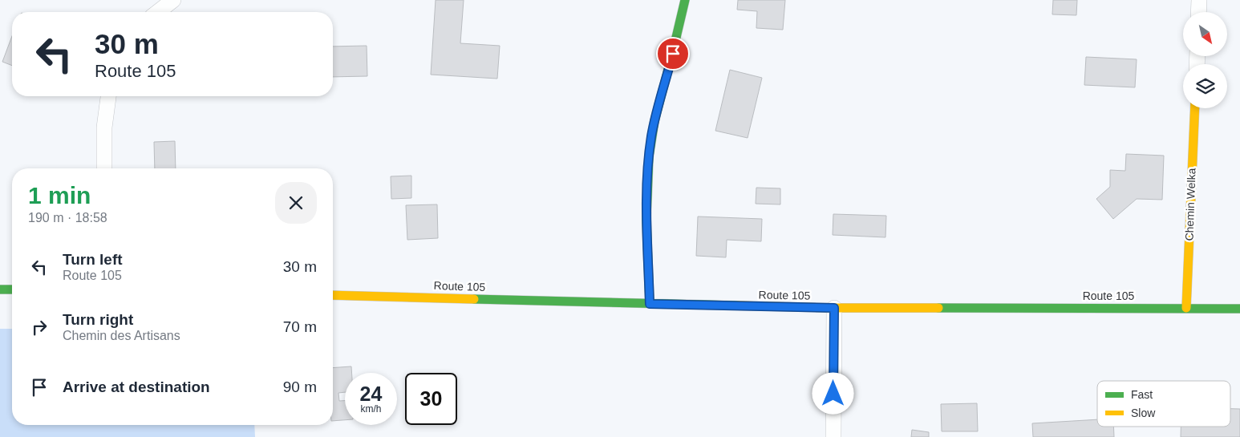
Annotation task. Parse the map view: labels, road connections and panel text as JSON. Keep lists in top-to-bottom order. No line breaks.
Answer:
{"streets":{"main road":["Chemin Welka","Route 105"]},"crossings":[["Chemin Welka","Route 105"]],"legend":["Fast","Slow"],"north":"bottom right","page":{"turn":["30 m","Route 105"],"heading":["1 min","190 m · 18:58"],"list":[{"name":"Turn left","note":"Route 105","value":"30 m"},{"name":"Turn right","note":"Chemin des Artisans","value":"70 m"},{"name":"Arrive at destination","value":"90 m"}],"speed":"24 km/h","limit":"30"}}
